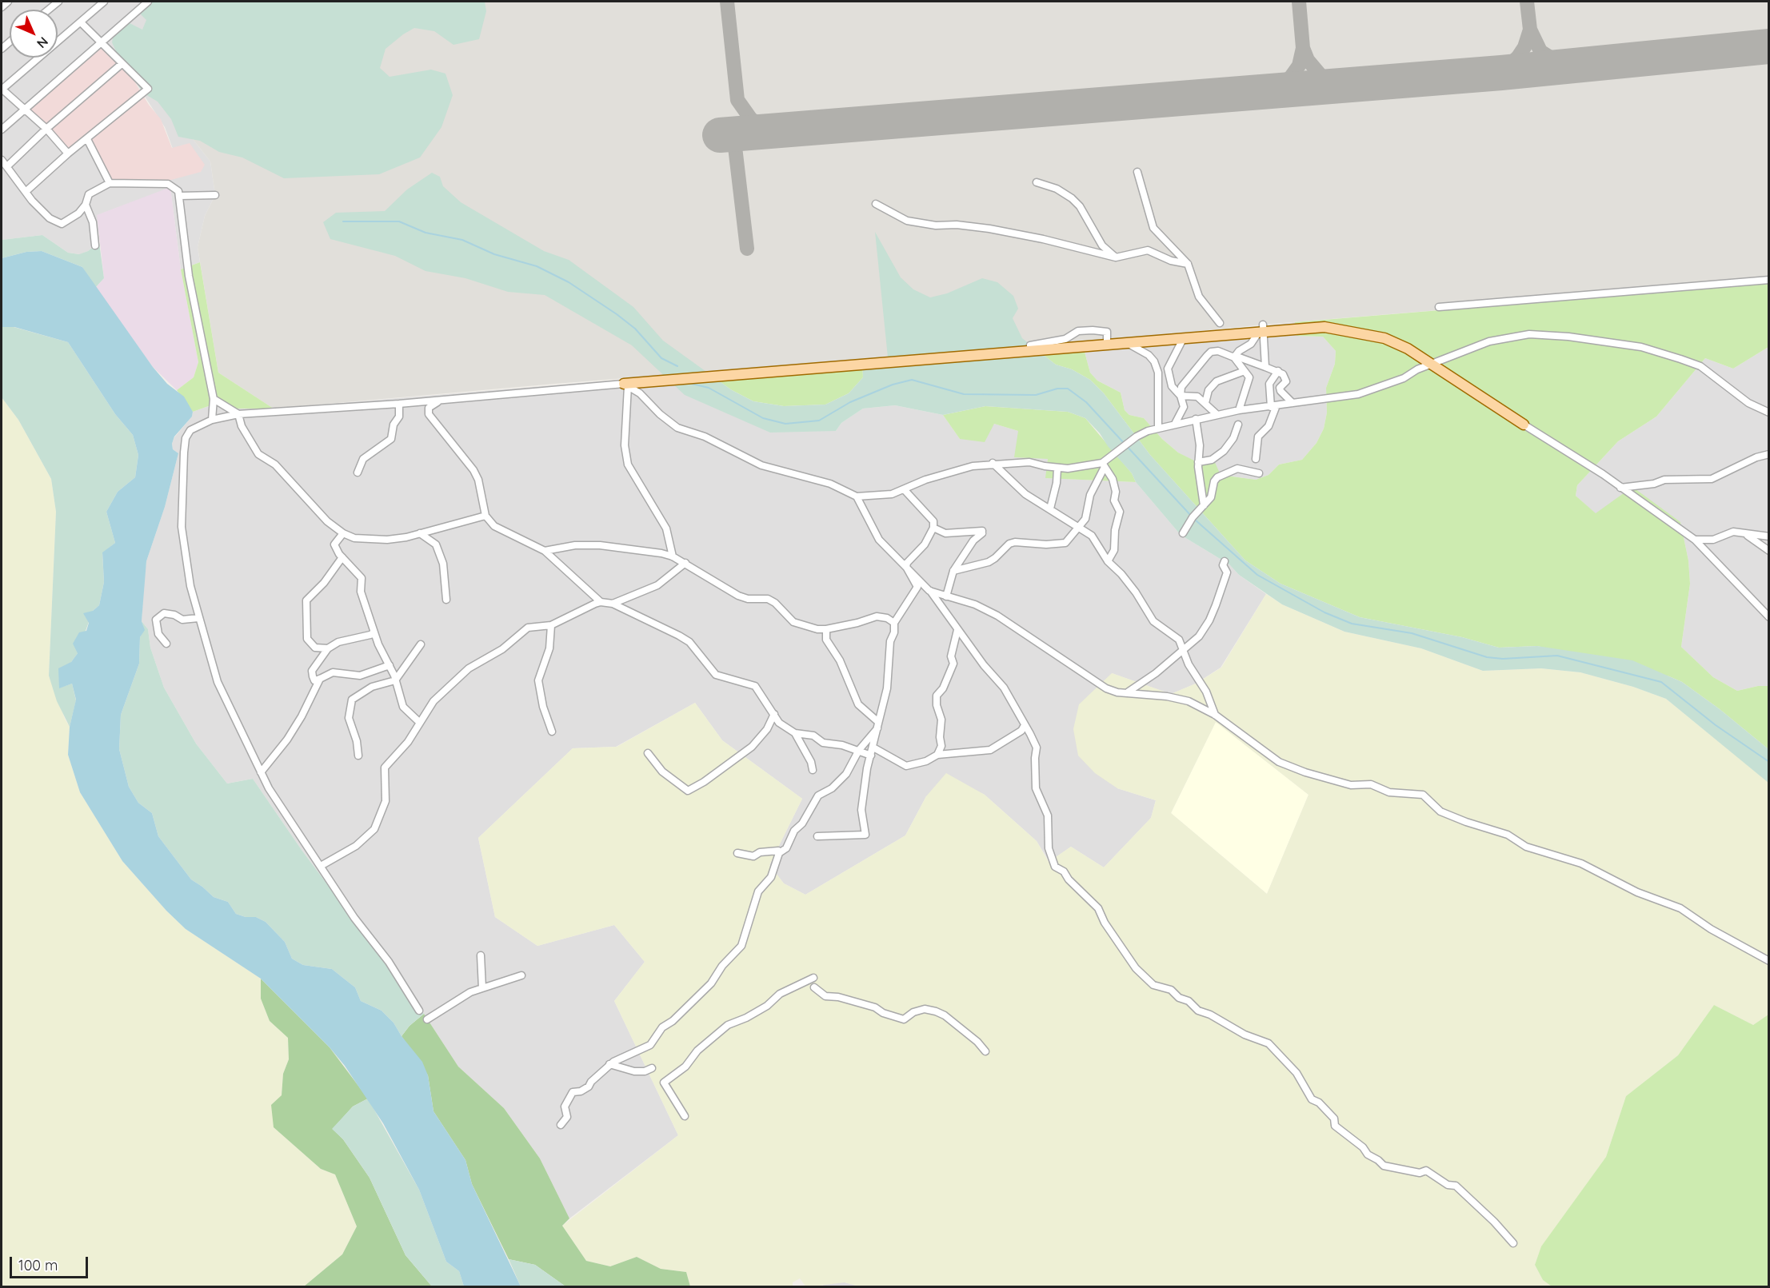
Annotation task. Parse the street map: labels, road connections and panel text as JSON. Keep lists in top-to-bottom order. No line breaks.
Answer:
{"scale_bar":"100 m","north":"bottom right"}
